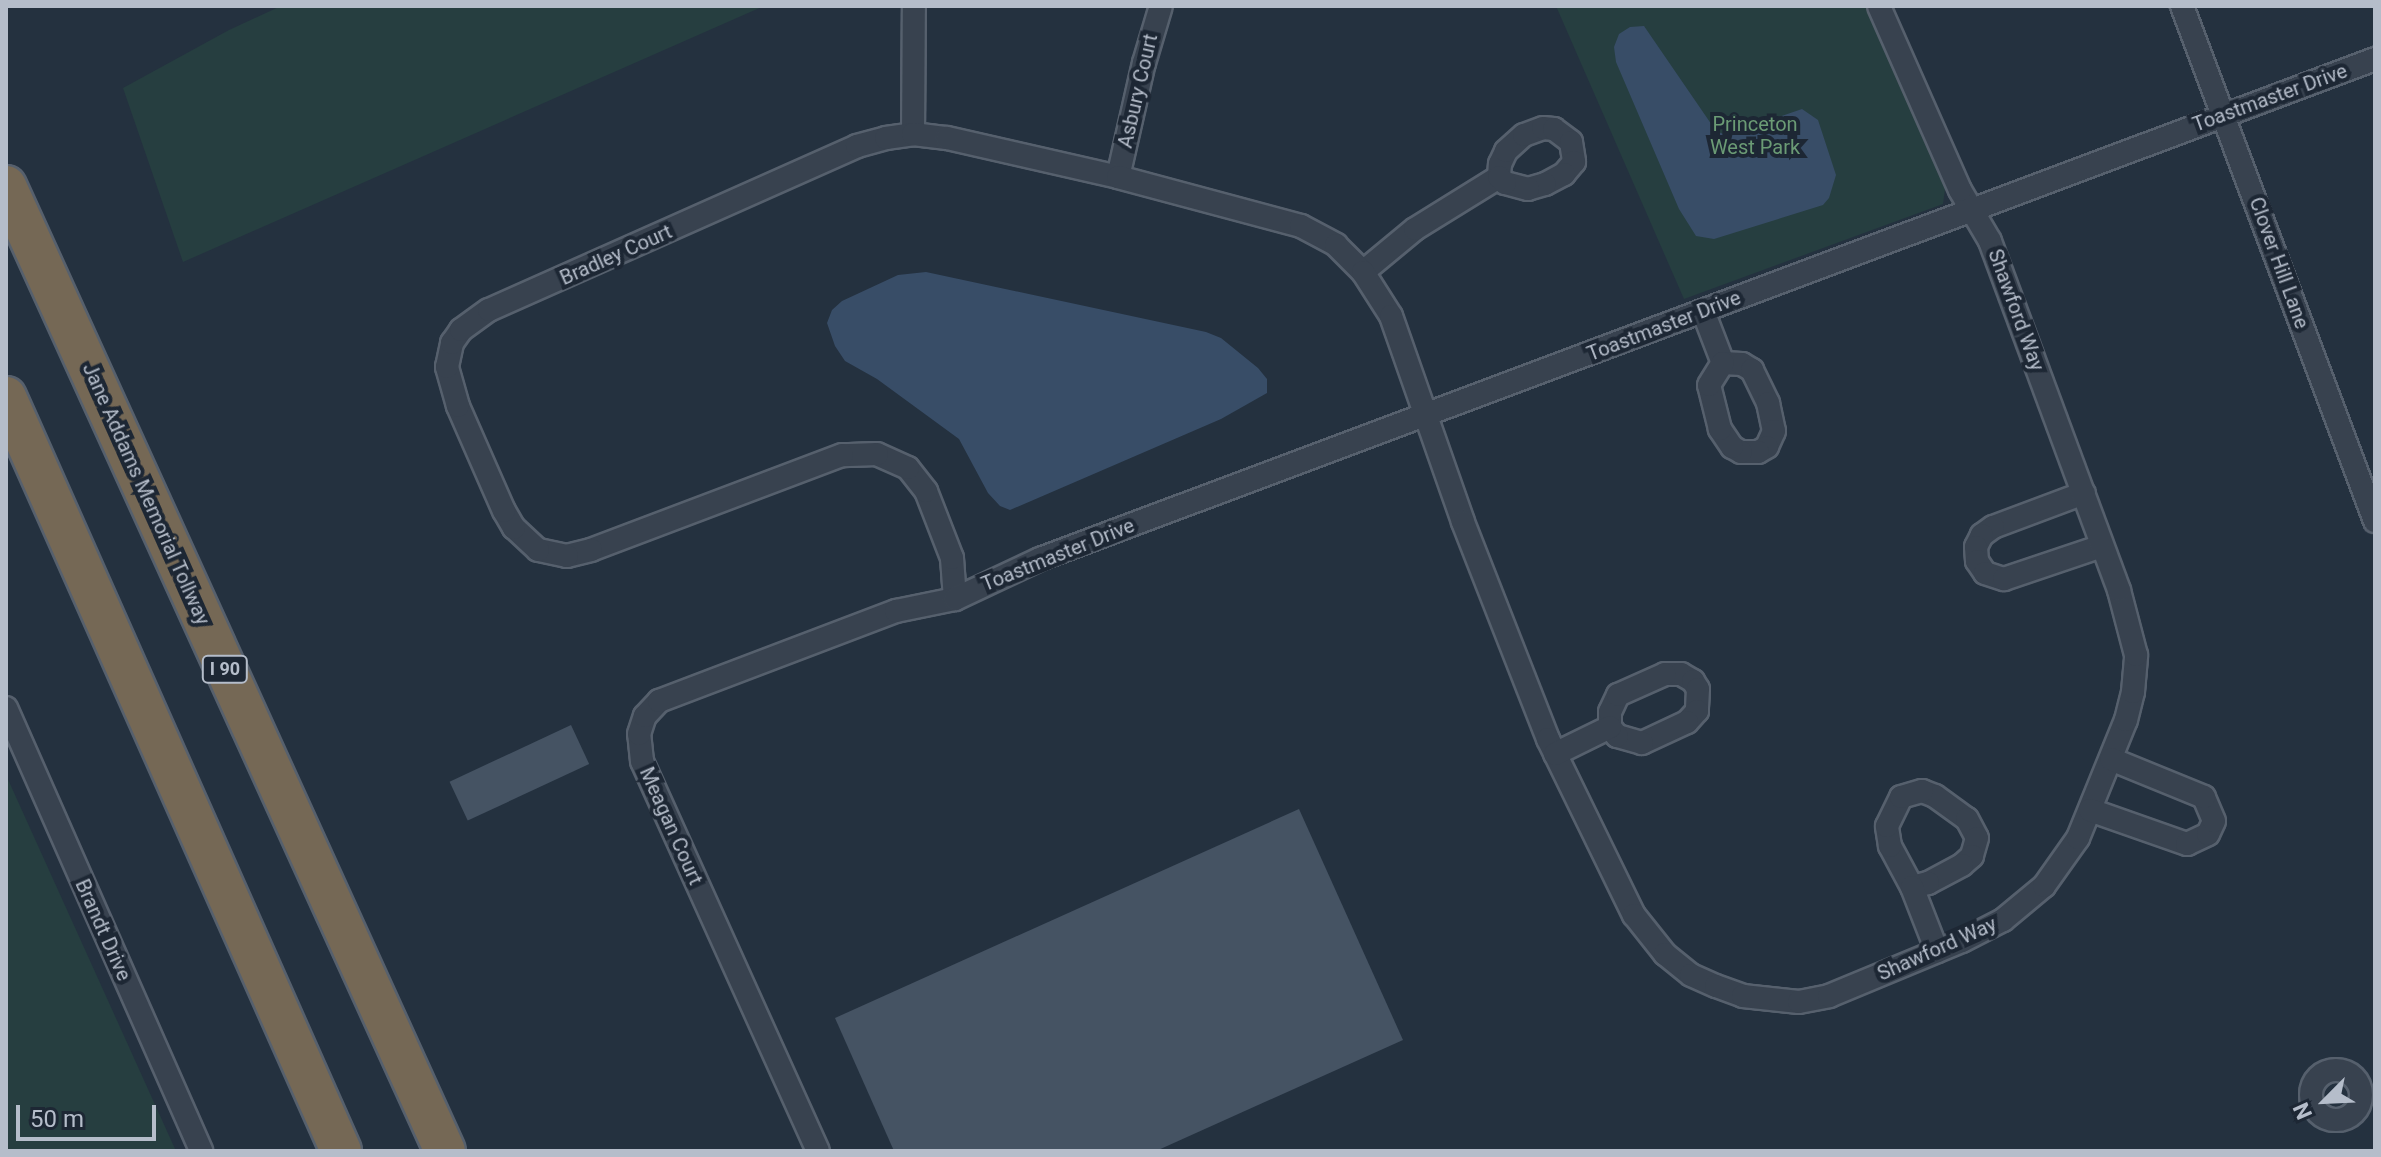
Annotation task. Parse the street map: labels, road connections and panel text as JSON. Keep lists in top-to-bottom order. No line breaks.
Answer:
{"streets":{"highway":["Jane Addams Memorial Tollway","I 90"],"street":["Asbury Court","Toastmaster Drive","Bradley Court","Clover Hill Lane","Shawford Way","Meagan Court","Brandt Drive"]},"crossings":[["Asbury Court","Bradley Court"],["Toastmaster Drive","Bradley Court"],["Toastmaster Drive","Clover Hill Lane"],["Toastmaster Drive","Shawford Way"],["Toastmaster Drive","Meagan Court"],["Bradley Court","Shawford Way"],["Bradley Court","Meagan Court"]],"parks":["Princeton West Park"],"scale_bar":"50 m","north":"bottom left"}
